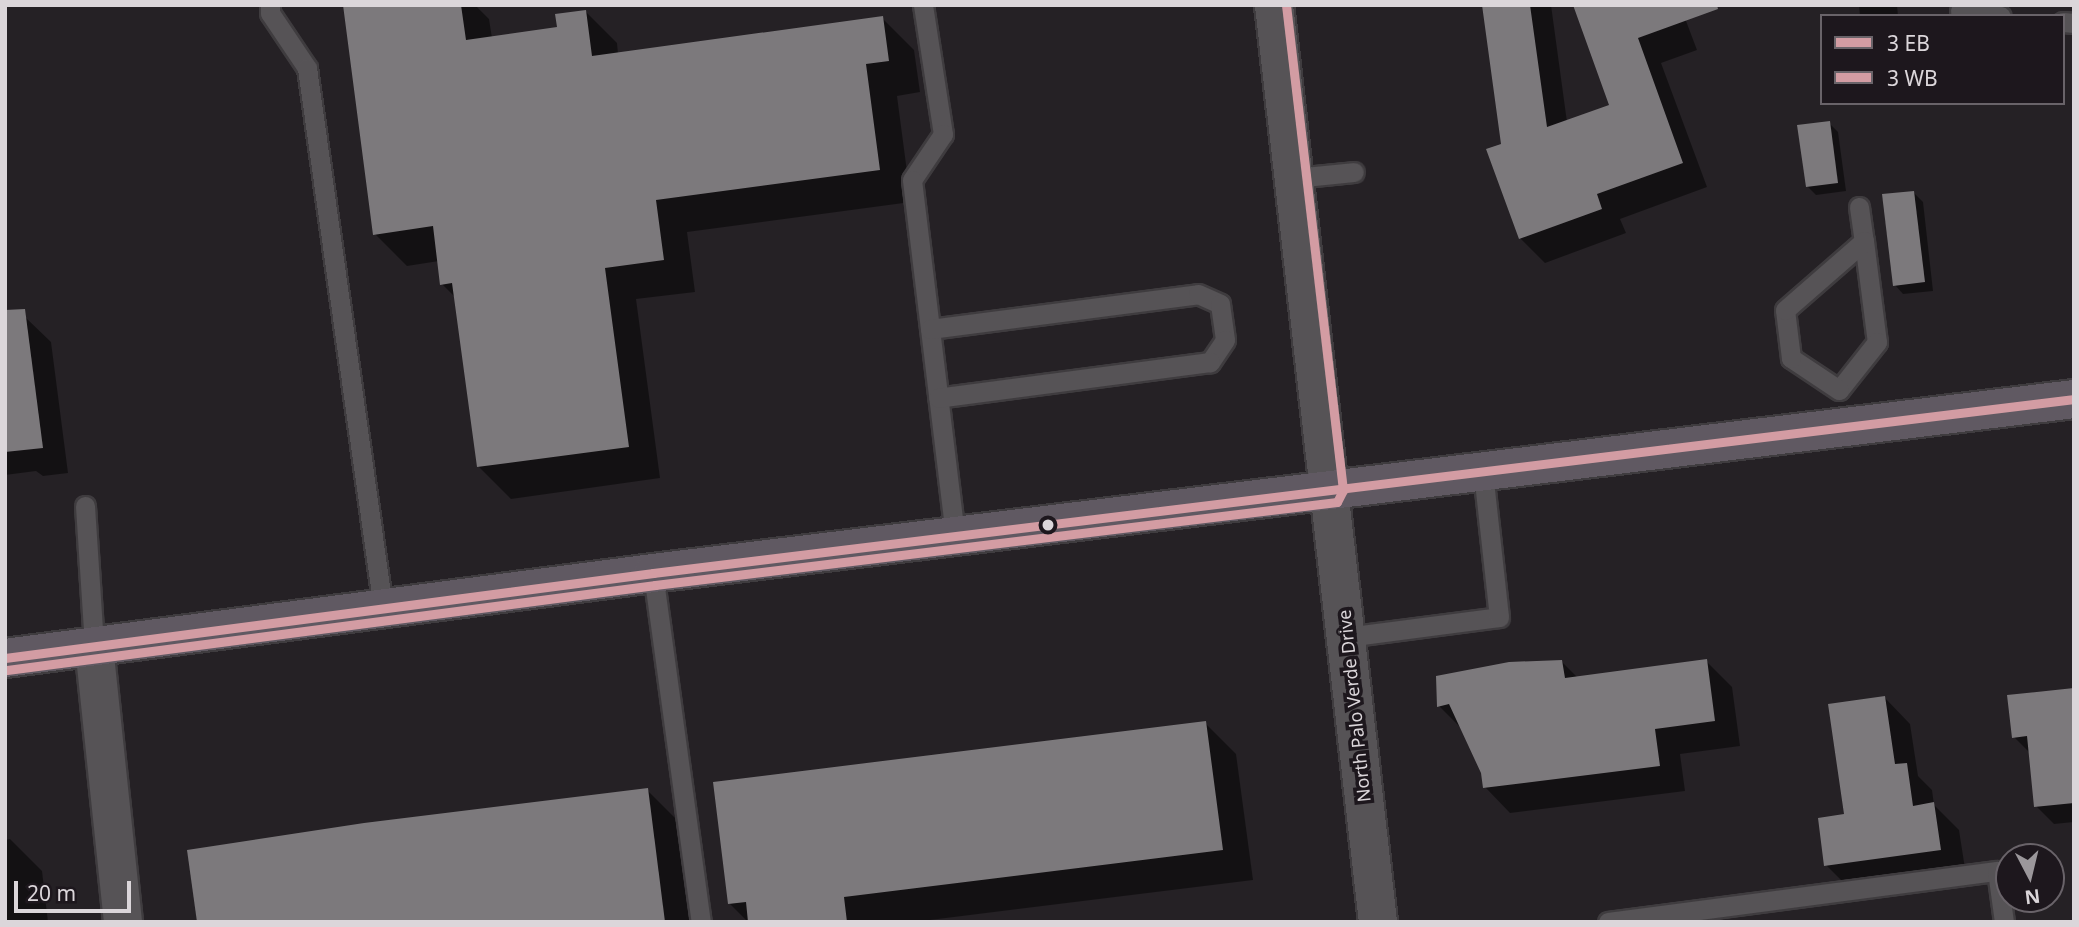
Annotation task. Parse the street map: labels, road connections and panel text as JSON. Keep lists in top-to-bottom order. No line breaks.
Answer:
{"streets":{"street":["North Palo Verde Drive"]},"legend":["3 EB","3 WB"],"scale_bar":"20 m","north":"bottom"}
